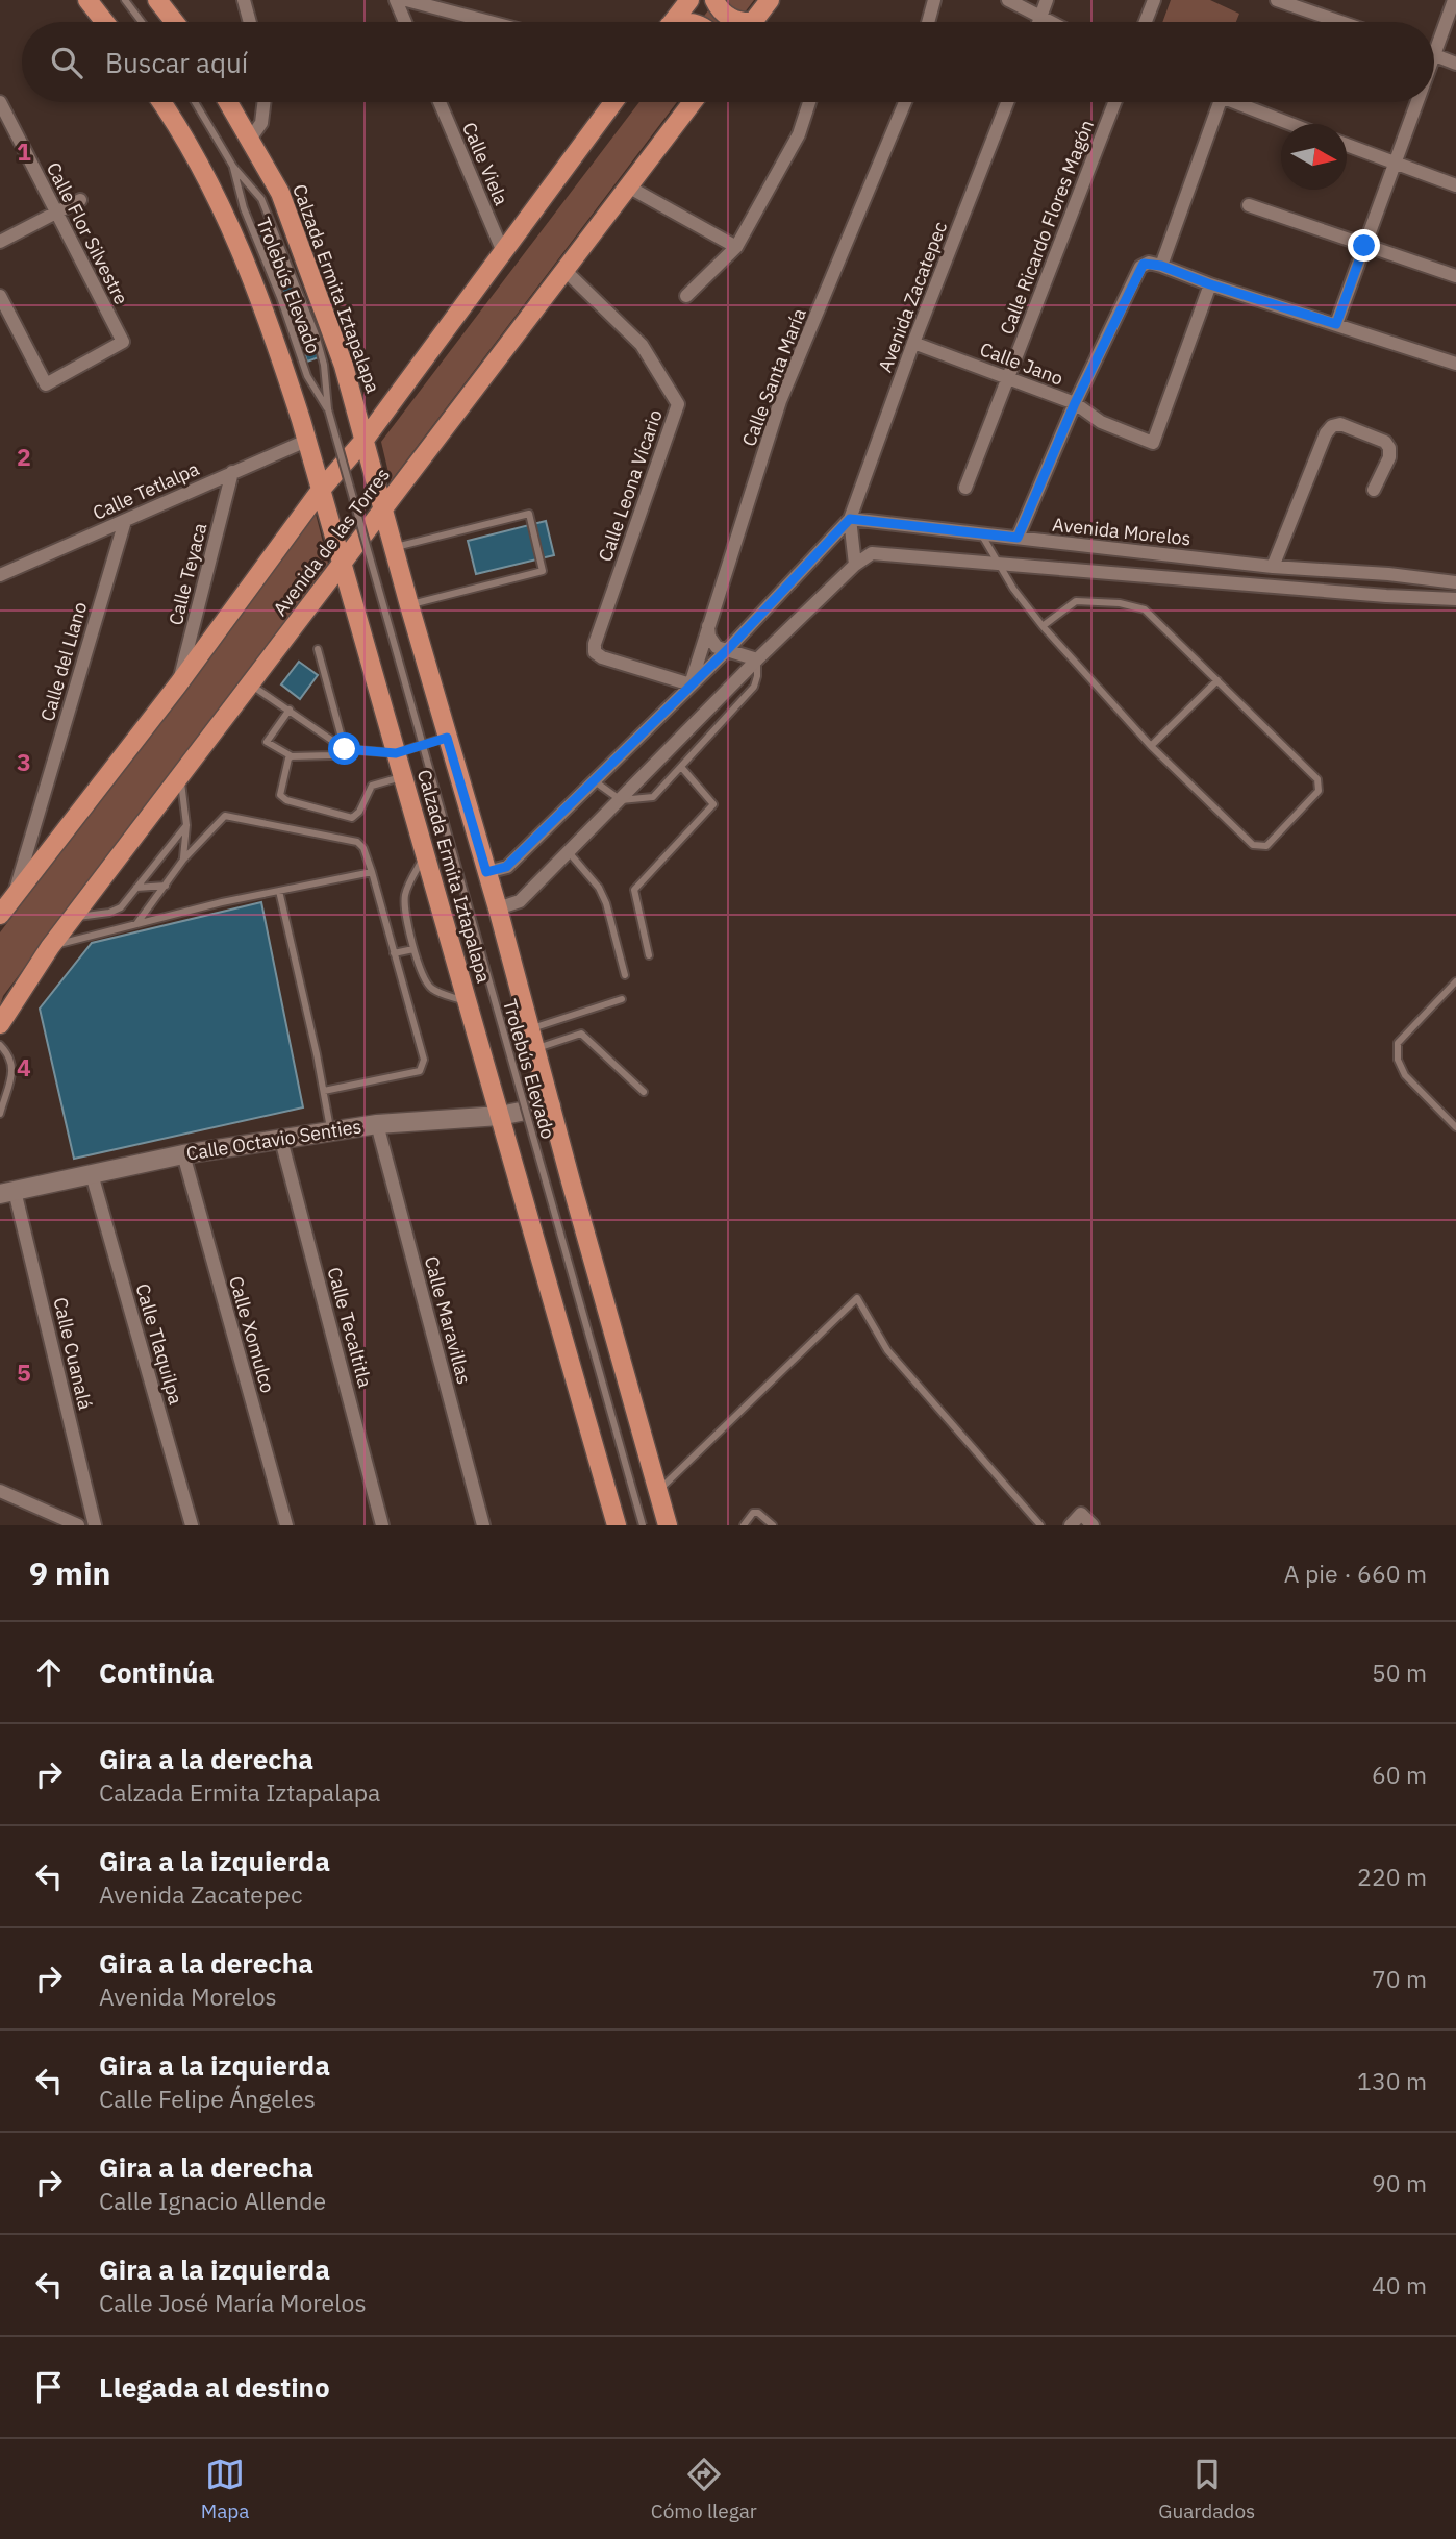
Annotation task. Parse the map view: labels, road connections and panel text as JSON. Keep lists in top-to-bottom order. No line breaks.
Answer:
{"streets":{"main road":["Calzada Ermita Iztapalapa","Avenida de las Torres"],"street":["Calle Viela","Calle Ricardo Flores Magón","Calle Flor Silvestre","Avenida Zacatepec","Calle Jano","Calle Santa María","Calle Leona Vicario","Calle Tetlalpa","Avenida Morelos","Calle Teyaca","Calle del Llano","Calle Octavio Senties","Calle Maravillas","Calle Tecaltitla","Calle Xomulco","Calle Tlaquilpa","Calle Cuanalá"],"lane":["Trolebús Elevado"]},"crossings":[["Calle Viela","Avenida de las Torres"],["Calle Ricardo Flores Magón","Calle Jano"],["Calzada Ermita Iztapalapa","Avenida Zacatepec"],["Calzada Ermita Iztapalapa","Calle Tetlalpa"],["Calzada Ermita Iztapalapa","Avenida de las Torres"],["Calzada Ermita Iztapalapa","Calle Octavio Senties"],["Avenida Zacatepec","Calle Jano"],["Avenida Zacatepec","Calle Santa María"],["Avenida Zacatepec","Calle Leona Vicario"],["Avenida Zacatepec","Avenida Morelos"],["Calle Santa María","Calle Leona Vicario"],["Calle Leona Vicario","Avenida de las Torres"],["Calle Tetlalpa","Calle Teyaca"],["Calle Tetlalpa","Calle del Llano"],["Avenida de las Torres","Calle Teyaca"],["Avenida de las Torres","Calle del Llano"],["Calle Octavio Senties","Calle Maravillas"],["Calle Octavio Senties","Calle Tecaltitla"],["Calle Octavio Senties","Calle Xomulco"],["Calle Octavio Senties","Calle Tlaquilpa"],["Calle Octavio Senties","Calle Cuanalá"]],"north":"right","page":{"search":"Buscar aquí","heading":["9 min","A pie · 660 m"],"list":[["Continúa","50 m"],["Gira a la derecha","Calzada Ermita Iztapalapa","60 m"],["Gira a la izquierda","Avenida Zacatepec","220 m"],["Gira a la derecha","Avenida Morelos","70 m"],["Gira a la izquierda","Calle Felipe Ángeles","130 m"],["Gira a la derecha","Calle Ignacio Allende","90 m"],["Gira a la izquierda","Calle José María Morelos","40 m"],"Llegada al destino"],"nav":["Mapa","Cómo llegar","Guardados"]},"grid":{"rows":["1","2","3","4","5"]}}
